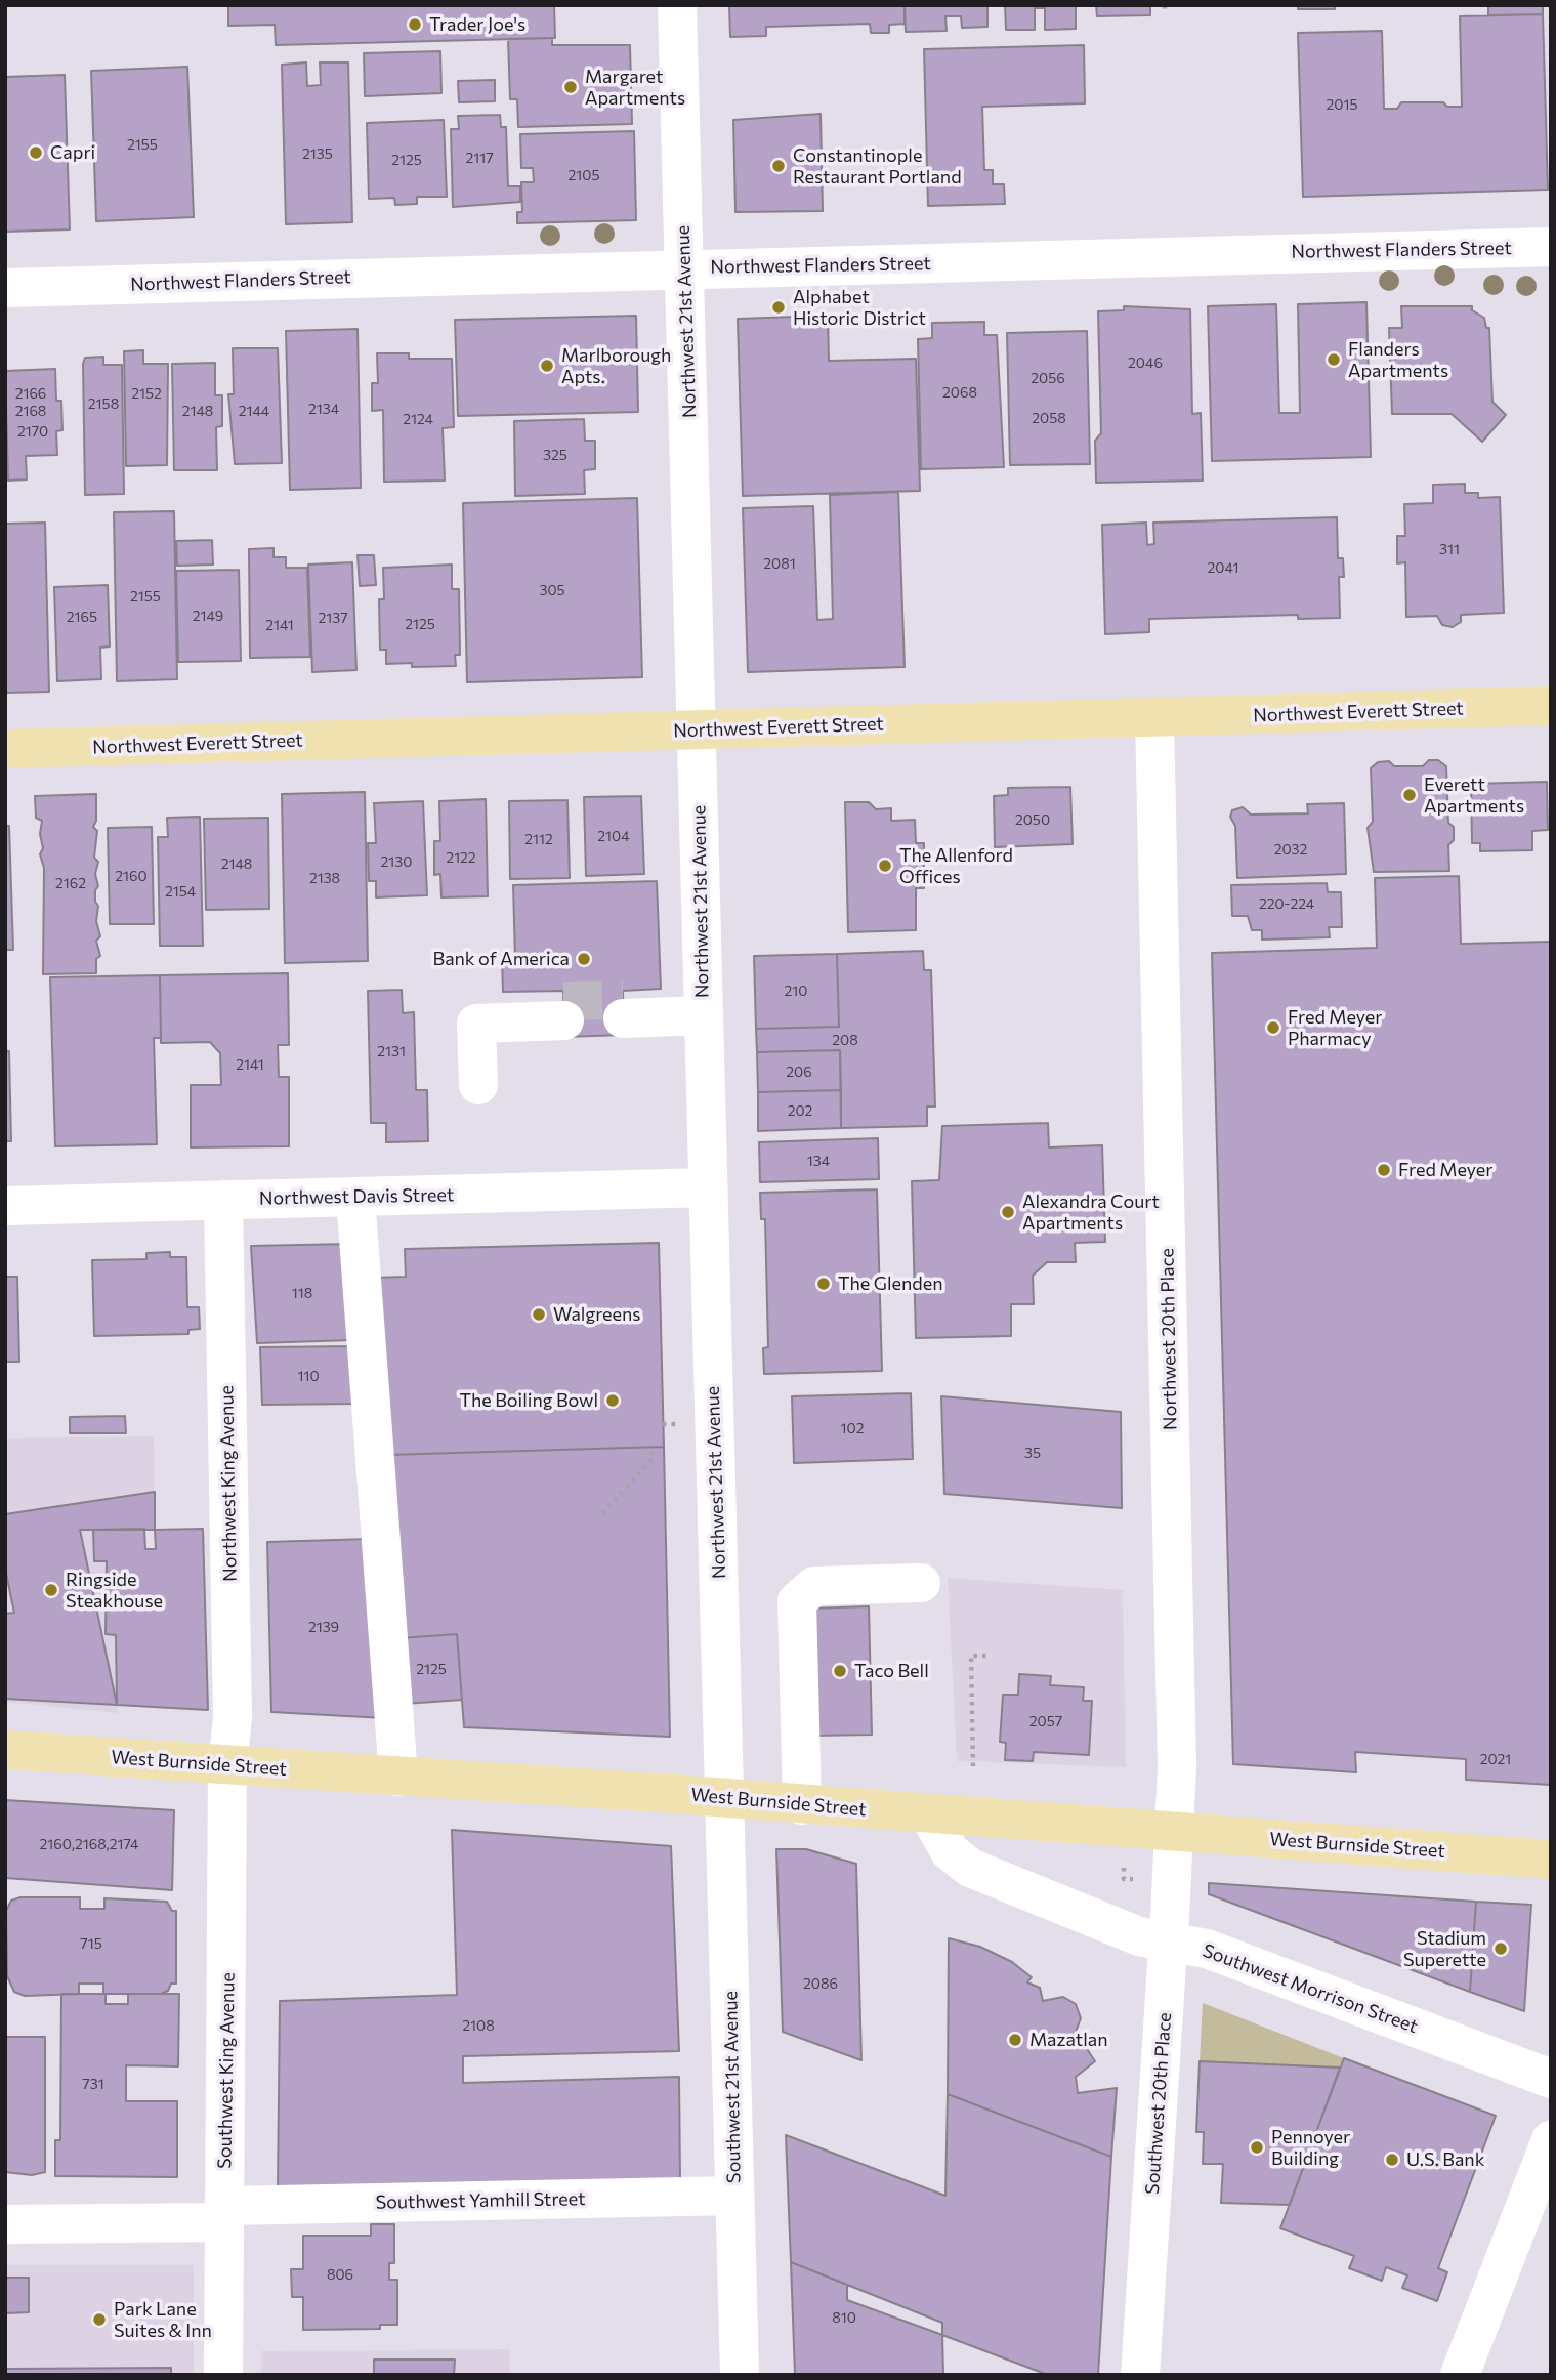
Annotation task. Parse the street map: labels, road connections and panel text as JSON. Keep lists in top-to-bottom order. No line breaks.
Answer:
{"streets":{"main road":["Northwest Everett Street","West Burnside Street"],"street":["Northwest Flanders Street","Northwest 21st Avenue","Northwest Davis Street","Northwest 20th Place","Northwest King Avenue","Southwest Morrison Street","Southwest King Avenue","Southwest 21st Avenue","Southwest 20th Place","Southwest Yamhill Street"]},"crossings":[["Northwest Flanders Street","Northwest 21st Avenue"],["Northwest 21st Avenue","Northwest Everett Street"],["Northwest 21st Avenue","Northwest Davis Street"],["Northwest 21st Avenue","West Burnside Street"],["Northwest 21st Avenue","Southwest 21st Avenue"],["Northwest Everett Street","Northwest 20th Place"],["Northwest Davis Street","Northwest King Avenue"],["Northwest 20th Place","West Burnside Street"],["Northwest 20th Place","Southwest 20th Place"],["Northwest King Avenue","West Burnside Street"],["Northwest King Avenue","Southwest King Avenue"],["West Burnside Street","Southwest Morrison Street"],["West Burnside Street","Southwest King Avenue"],["West Burnside Street","Southwest 21st Avenue"],["West Burnside Street","Southwest 20th Place"],["Southwest Morrison Street","Southwest 20th Place"],["Southwest King Avenue","Southwest Yamhill Street"],["Southwest 21st Avenue","Southwest Yamhill Street"]],"places":["Trader Joe's","Margaret Apartments","Capri","Constantinople Restaurant Portland","Alphabet Historic District","Flanders Apartments","Marlborough Apts.","Everett Apartments","The Allenford Offices","Bank of America","Fred Meyer Pharmacy","Fred Meyer","Alexandra Court Apartments","The Glenden","Walgreens","The Boiling Bowl","Ringside Steakhouse","Taco Bell","Stadium Superette","Mazatlan","Pennoyer Building","U.S. Bank","Park Lane Suites & Inn"],"house_numbers":["2015","2155","2135","2117","2125","2105","2046","2056","2068","2166","2152","2158","2134","2168","2148","2144","2058","2124","2170","325","311","2081","2041","305","2155","2149","2165","2137","2125","2141","2050","2104","2112","2032","2122","2130","2148","2160","2138","2162","2154","220-224","210","208","2131","2141","206","202","134","118","110","102","35","2139","2125","2057","2021","2160,2168,2174","715","2086","2108","731","806","810"]}
